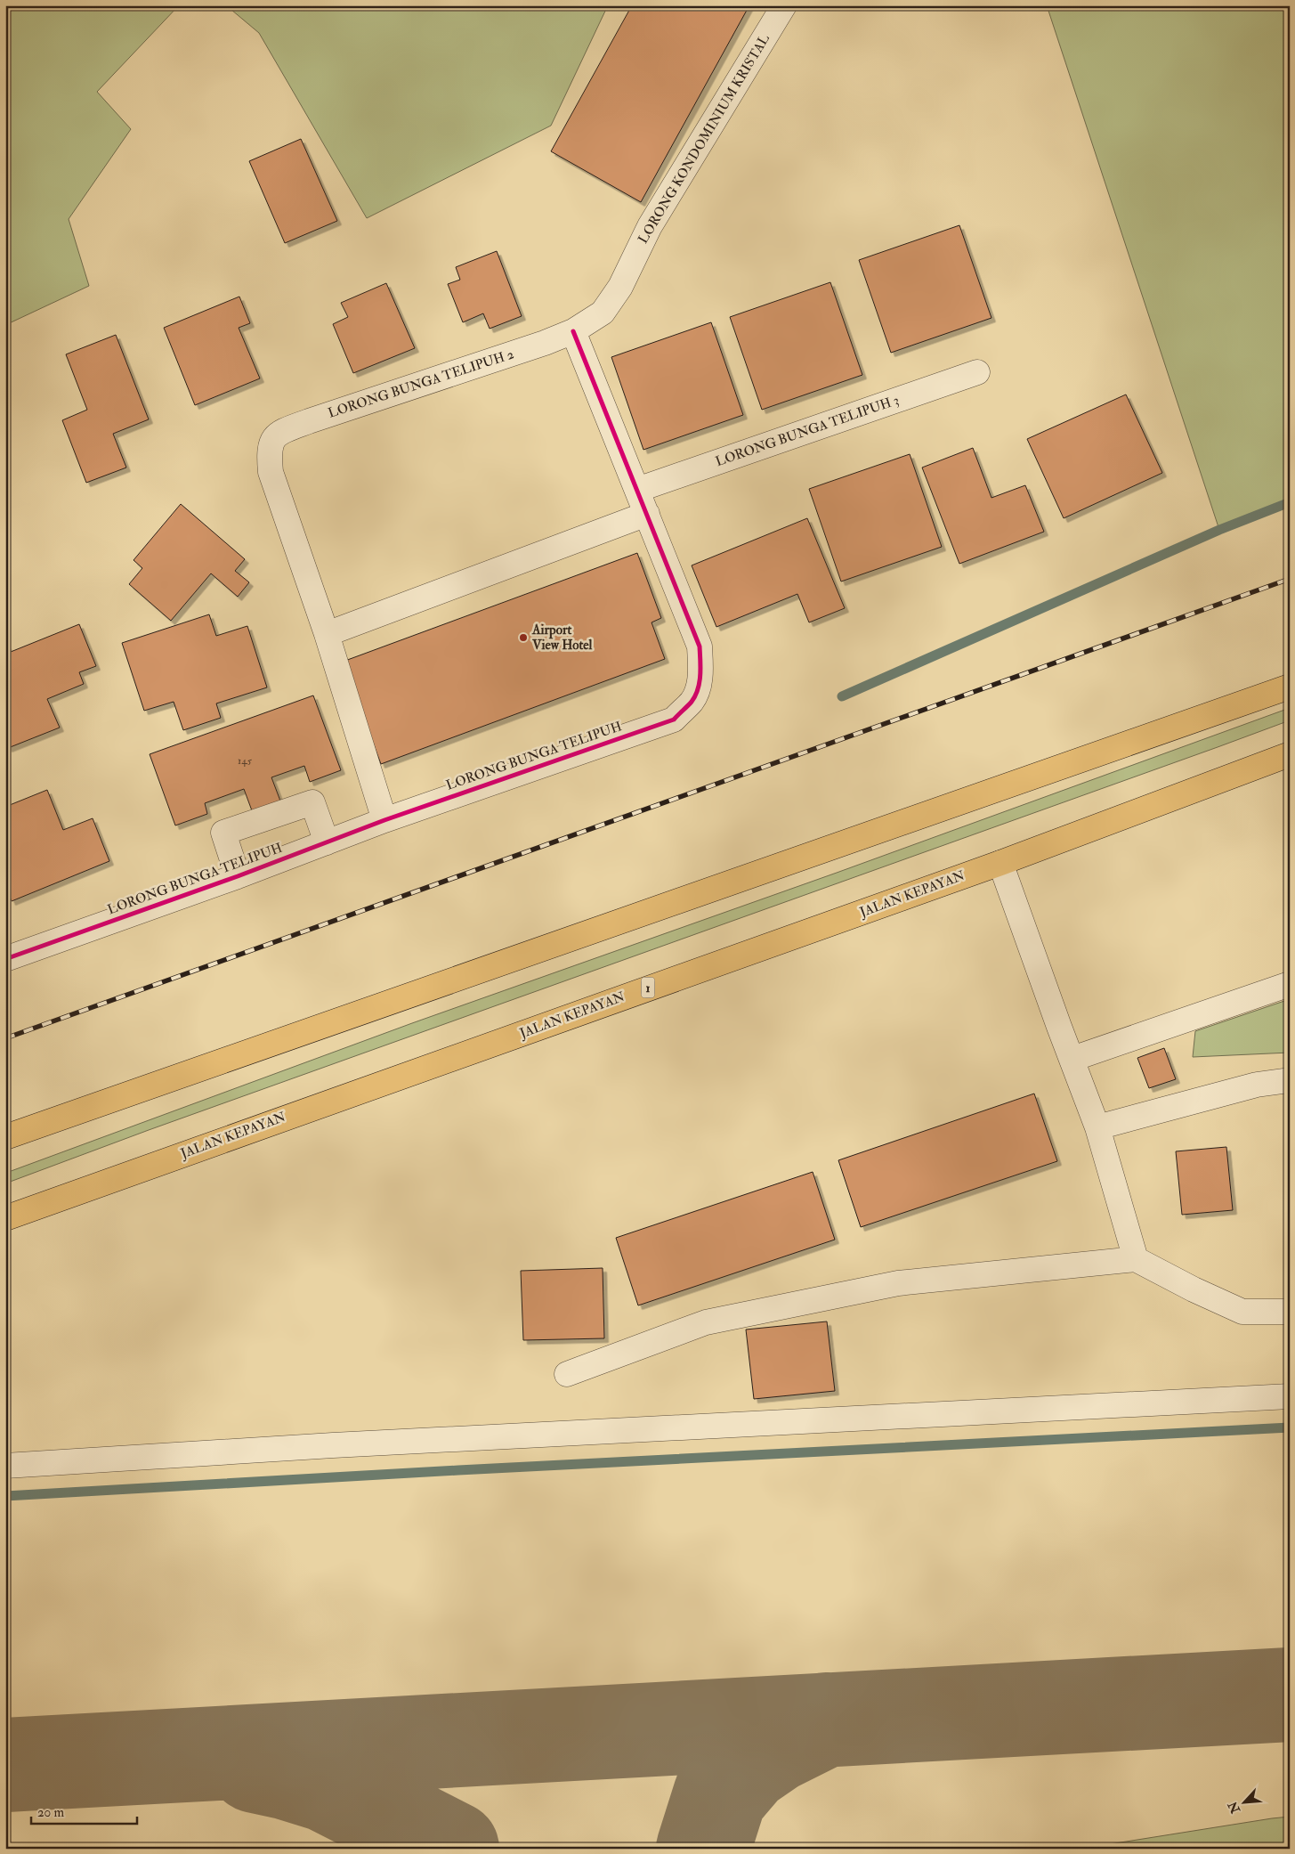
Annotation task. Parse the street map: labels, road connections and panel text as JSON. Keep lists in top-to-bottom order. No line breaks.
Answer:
{"streets":{"highway":["JALAN KEPAYAN","1"],"street":["LORONG KONDOMINIUM KRISTAL","LORONG BUNGA TELIPUH 2","LORONG BUNGA TELIPUH 3","LORONG BUNGA TELIPUH"]},"crossings":[["LORONG KONDOMINIUM KRISTAL","LORONG BUNGA TELIPUH 2"],["LORONG KONDOMINIUM KRISTAL","LORONG BUNGA TELIPUH"],["LORONG BUNGA TELIPUH 2","LORONG BUNGA TELIPUH"],["LORONG BUNGA TELIPUH 3","LORONG BUNGA TELIPUH"]],"places":["Airport View Hotel"],"house_numbers":["145"],"scale_bar":"20 m","north":"bottom left"}
